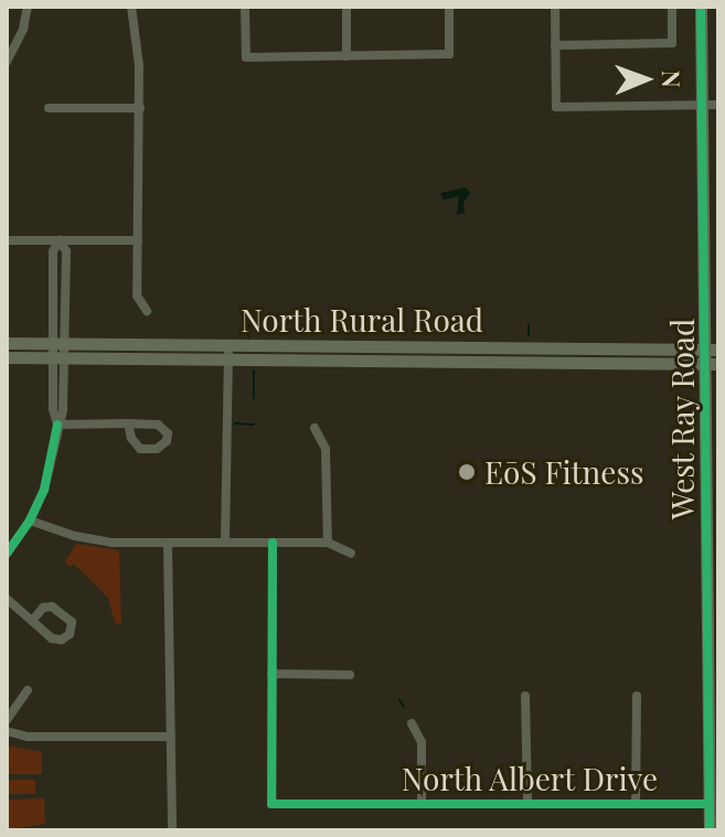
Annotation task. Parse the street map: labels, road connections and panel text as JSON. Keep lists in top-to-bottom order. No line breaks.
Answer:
{"streets":{"main road":["North Rural Road","West Ray Road"],"street":["North Albert Drive"]},"crossings":[["North Rural Road","West Ray Road"],["West Ray Road","North Albert Drive"]],"places":["EōS Fitness"],"north":"right"}
